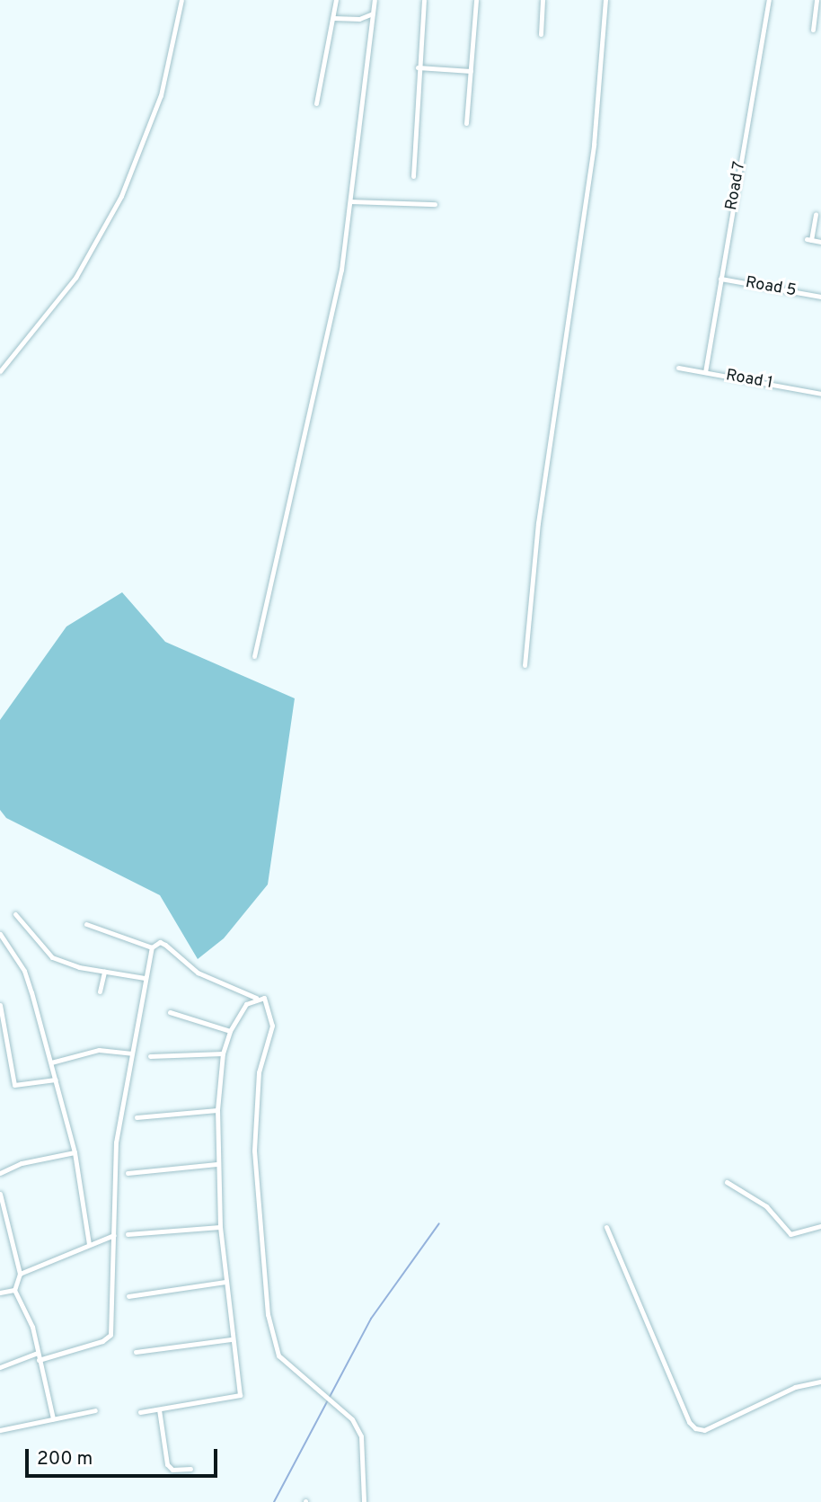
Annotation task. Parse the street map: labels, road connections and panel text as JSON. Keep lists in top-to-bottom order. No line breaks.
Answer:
{"streets":{"street":["Road 7","Road 5","Road 1"]},"crossings":[["Road 7","Road 5"],["Road 7","Road 1"]],"scale_bar":"200 m"}
